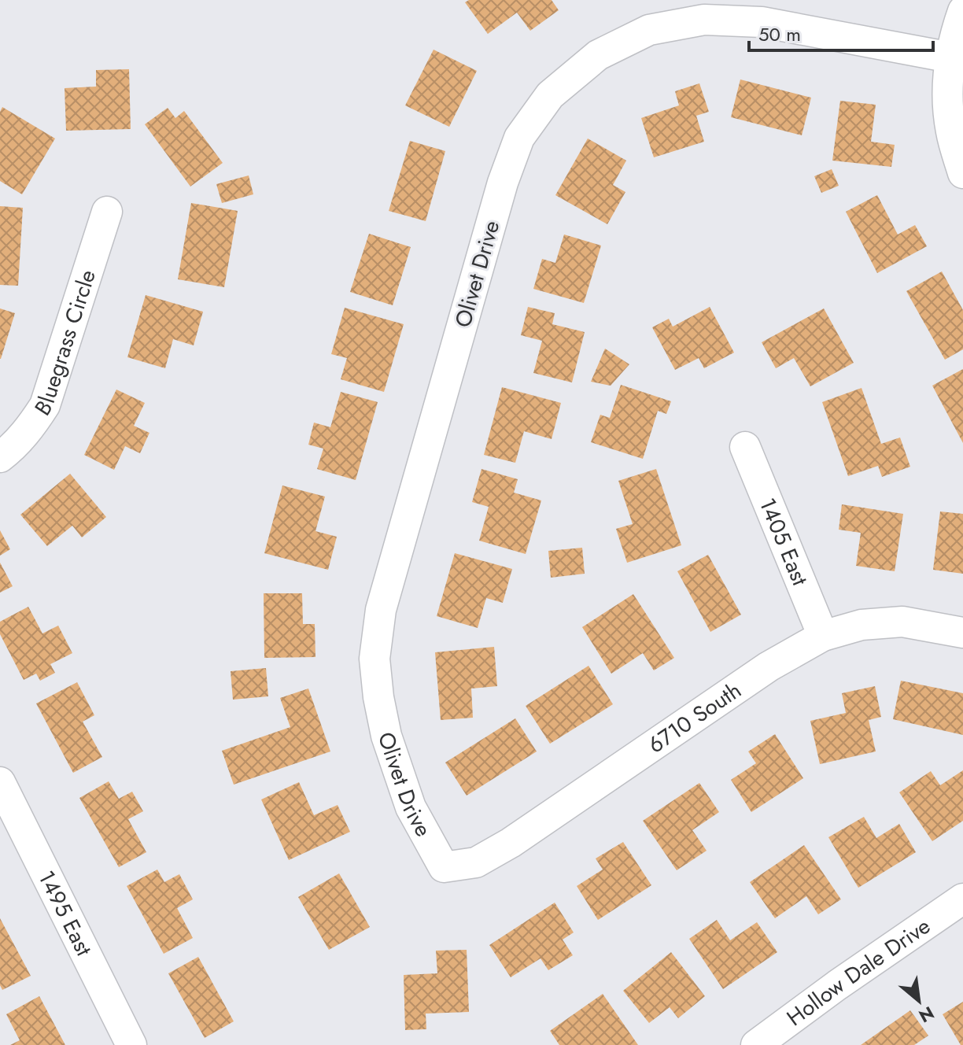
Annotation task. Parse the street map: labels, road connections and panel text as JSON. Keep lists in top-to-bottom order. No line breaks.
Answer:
{"streets":{"street":["Olivet Drive","Bluegrass Circle","1405 East","6710 South","1495 East","Hollow Dale Drive"]},"crossings":[["Olivet Drive","6710 South"],["1405 East","6710 South"]],"scale_bar":"50 m","north":"bottom right"}
